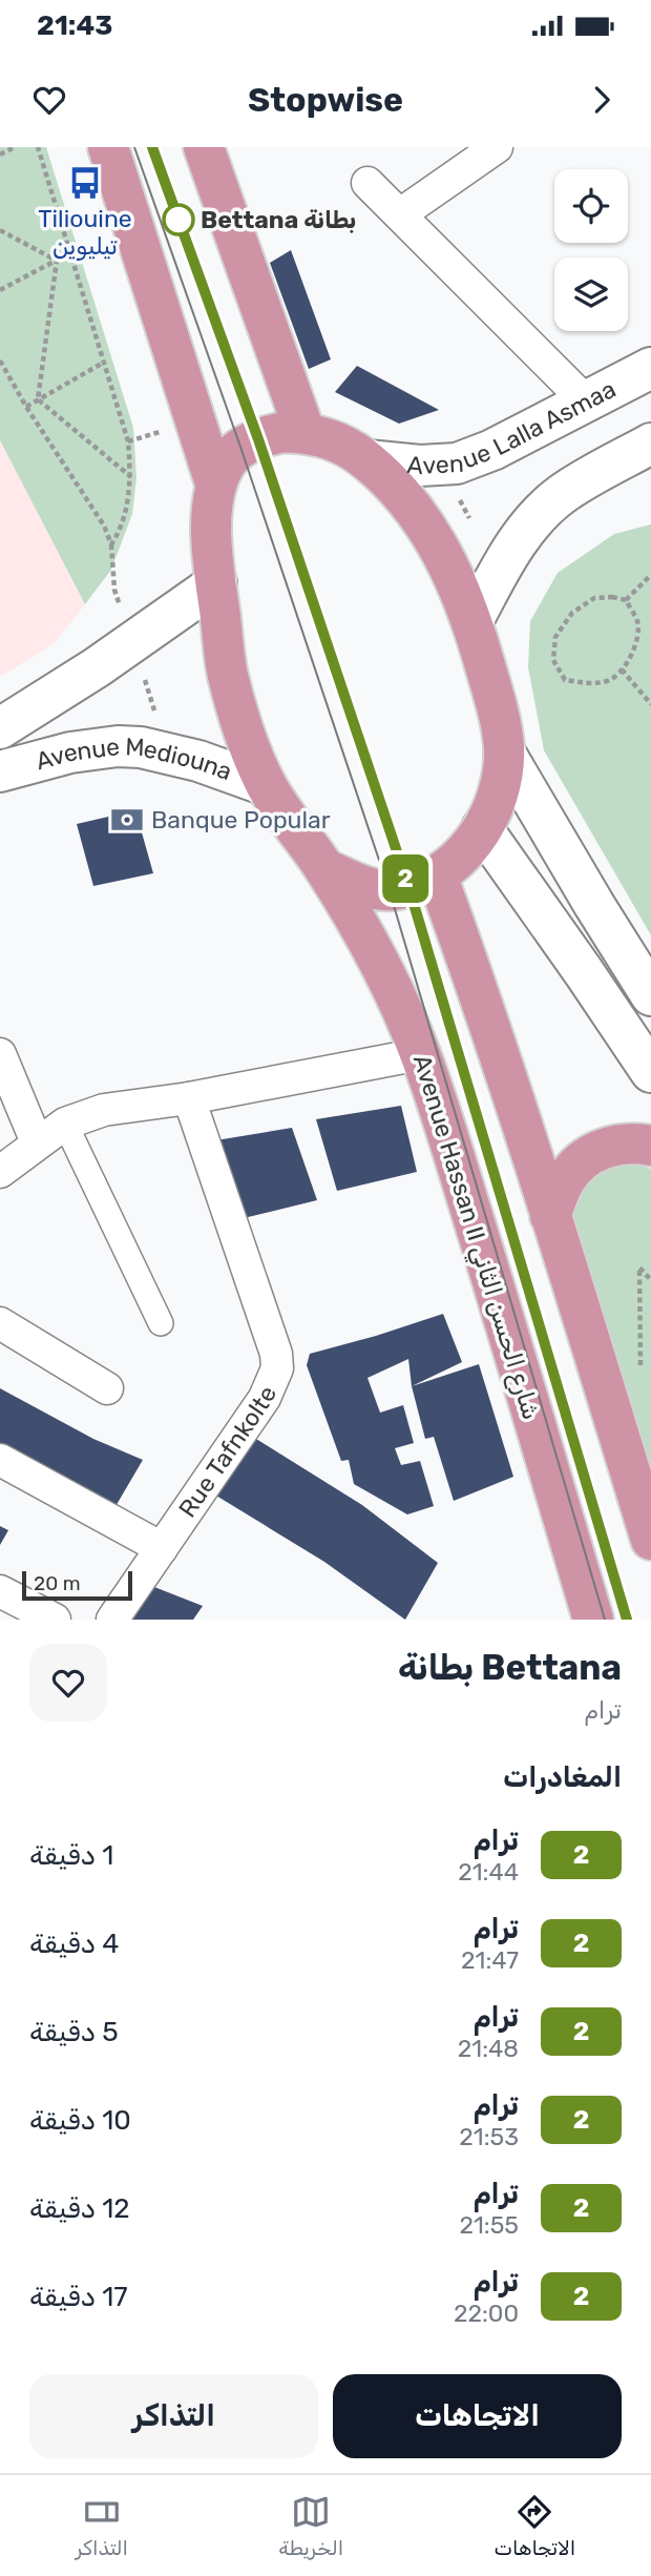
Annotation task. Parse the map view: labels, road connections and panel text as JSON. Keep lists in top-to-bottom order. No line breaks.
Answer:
{"streets":{"highway":["Avenue Hassan II شارع الحسن الثاني"],"street":["Avenue Lalla Asmaa","Avenue Mediouna","Rue Tafnkolte"]},"crossings":[["Avenue Mediouna","Avenue Hassan II شارع الحسن الثاني"]],"places":{"bus stop":["Tiliouine تيليوين"],"other":["Bettana بطانة"],"bank":["Banque Popular"]},"lines":["tram line 2"],"scale_bar":"20 m","page":{"status":"21:43","header":"Stopwise","on_map":"2","scale":"20 m","heading":[["Bettana بطانة","ترام"],"المغادرات"],"list":[{"mark":"2","name":"ترام","note":"21:44","value":"1 دقيقة"},{"mark":"2","name":"ترام","note":"21:47","value":"4 دقيقة"},{"mark":"2","name":"ترام","note":"21:48","value":"5 دقيقة"},{"mark":"2","name":"ترام","note":"21:53","value":"10 دقيقة"},{"mark":"2","name":"ترام","note":"21:55","value":"12 دقيقة"},{"mark":"2","name":"ترام","note":"22:00","value":"17 دقيقة"}],"buttons":["الاتجاهات","التذاكر"],"tabs":["الاتجاهات","الخريطة","التذاكر"]}}
